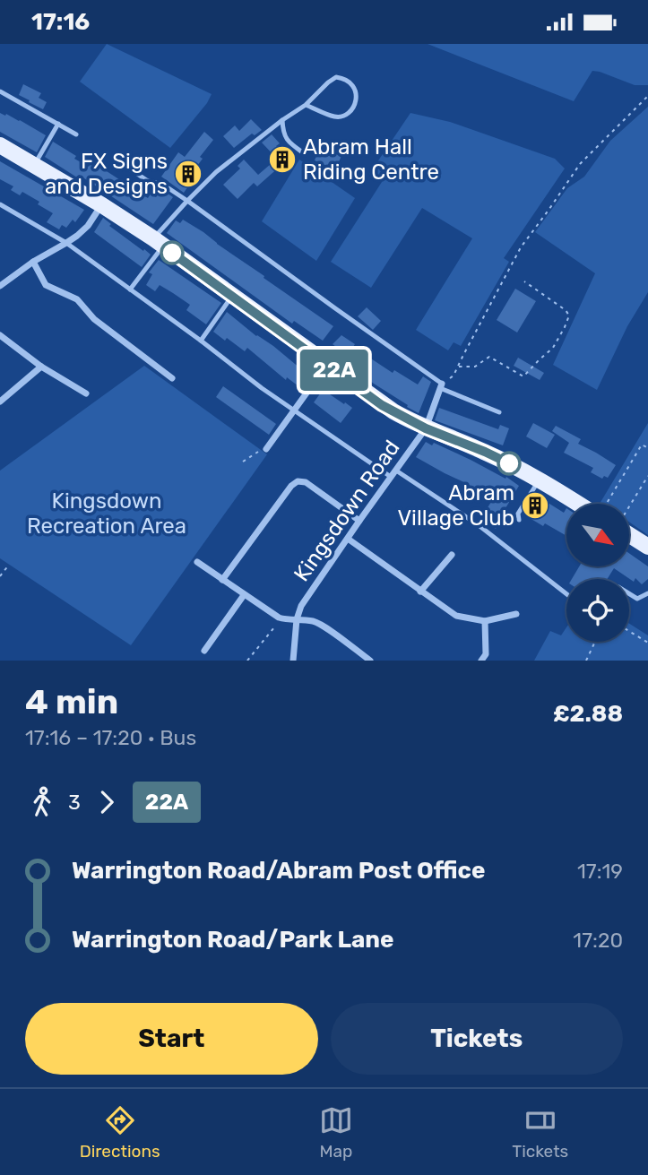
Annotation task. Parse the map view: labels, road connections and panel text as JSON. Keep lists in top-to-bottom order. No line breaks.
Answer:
{"streets":{"street":["Kingsdown Road"]},"parks":["Kingsdown Recreation Area"],"places":{"building":["Abram Hall Riding Centre","FX Signs and Designs","Abram Village Club"]},"lines":["bus line 22A"],"north":"bottom right","page":{"status":"17:16","on_map":"22A","heading":["4 min","17:16 – 17:20 · Bus","£2.88"],"legs":["3","22A"],"list":[{"name":"Warrington Road/Abram Post Office","value":"17:19"},{"name":"Warrington Road/Park Lane","value":"17:20"}],"buttons":["Start","Tickets"],"tabs":["Directions","Map","Tickets"]}}
